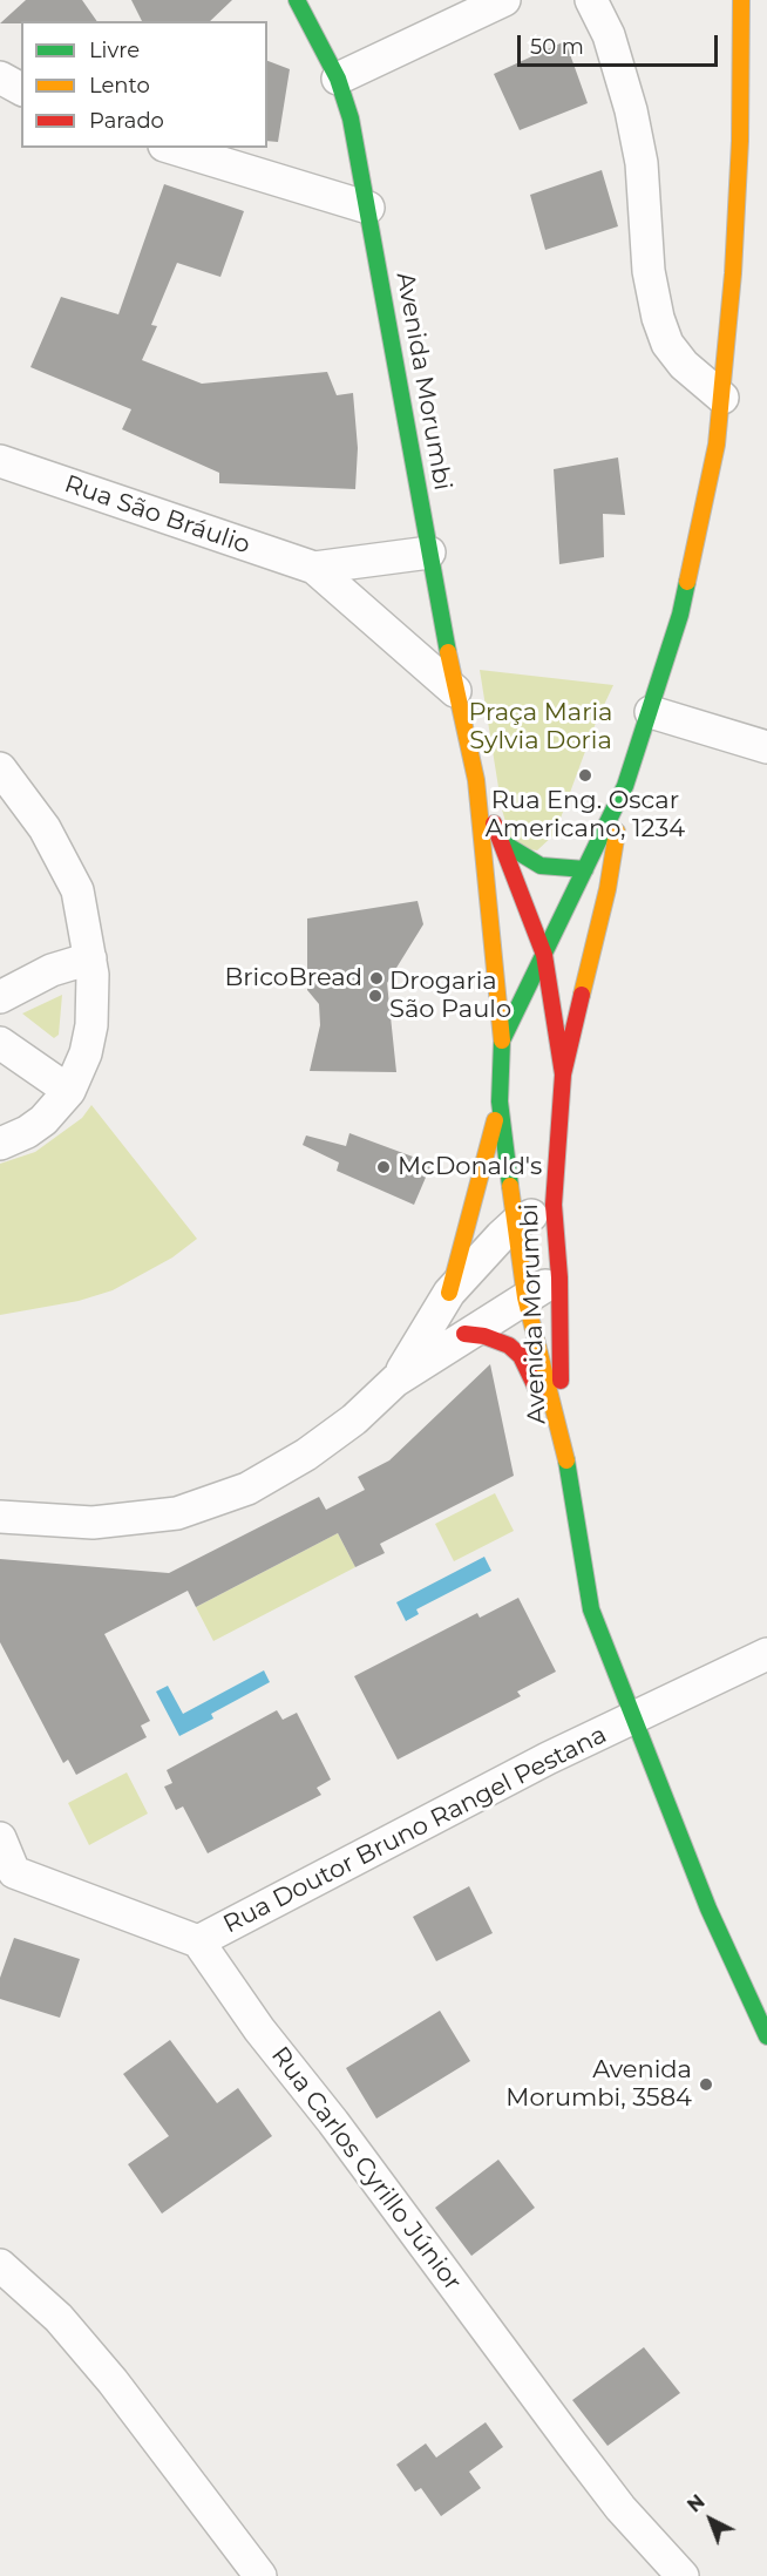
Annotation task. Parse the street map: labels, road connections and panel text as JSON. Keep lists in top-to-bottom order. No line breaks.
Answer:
{"streets":{"main road":["Avenida Morumbi"],"street":["Rua São Bráulio","Rua Doutor Bruno Rangel Pestana","Rua Carlos Cyrillo Júnior"]},"crossings":[["Avenida Morumbi","Rua São Bráulio"],["Avenida Morumbi","Rua Doutor Bruno Rangel Pestana"],["Rua Doutor Bruno Rangel Pestana","Rua Carlos Cyrillo Júnior"]],"parks":["Praça Maria Sylvia Doria"],"places":["Rua Eng. Oscar Americano, 1234","BricoBread","Drogaria São Paulo","McDonald's","Avenida Morumbi, 3584"],"legend":["Livre","Lento","Parado"],"scale_bar":"50 m","north":"top left"}
